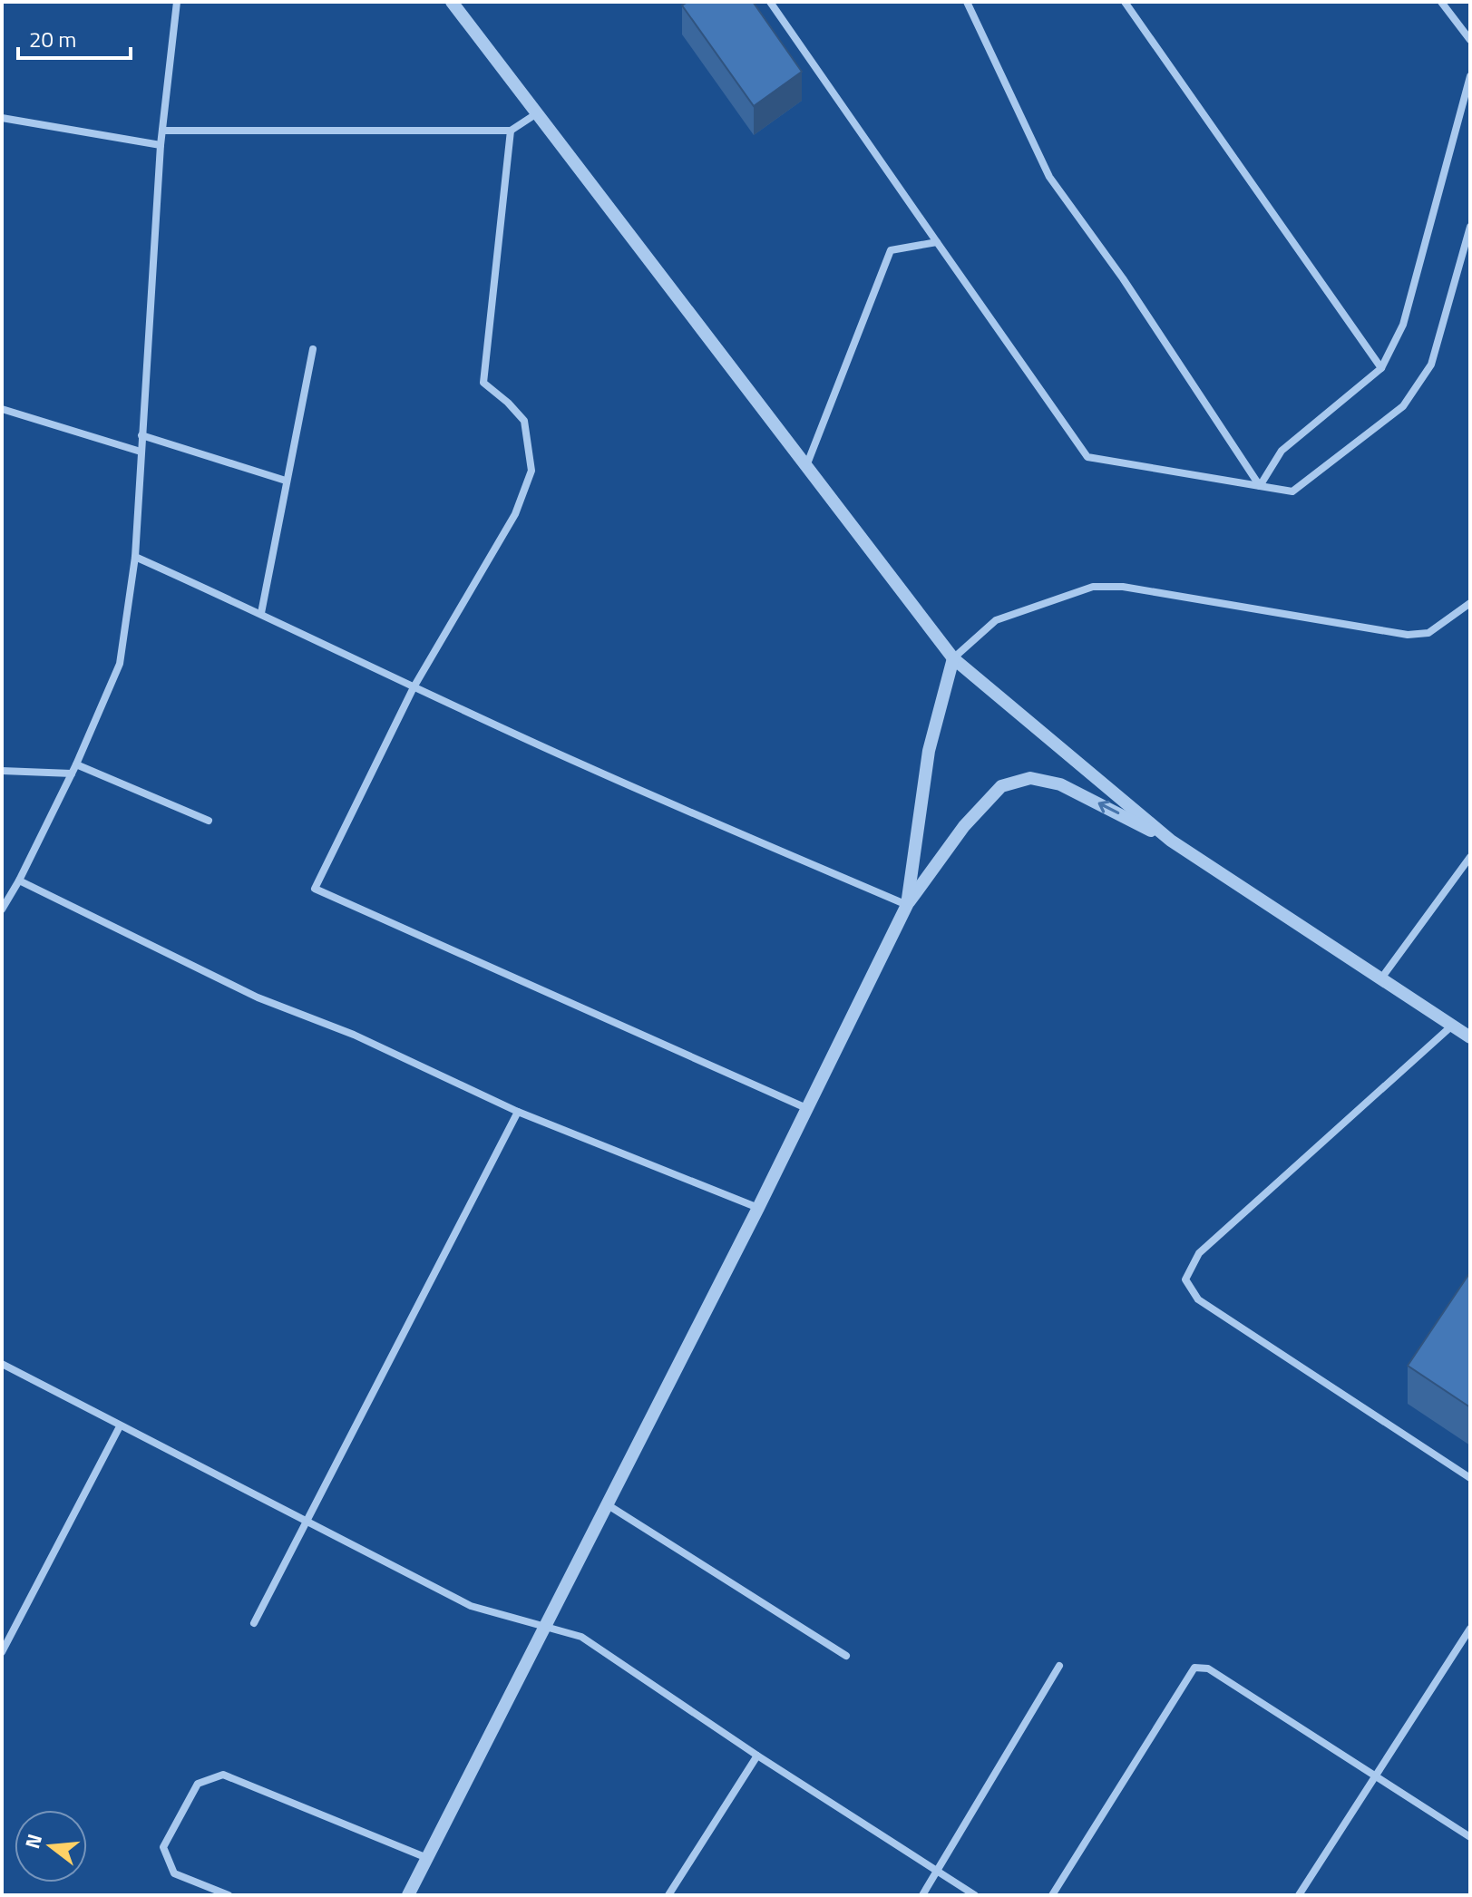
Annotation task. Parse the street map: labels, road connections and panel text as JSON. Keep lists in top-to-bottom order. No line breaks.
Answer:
{"scale_bar":"20 m","north":"left"}
